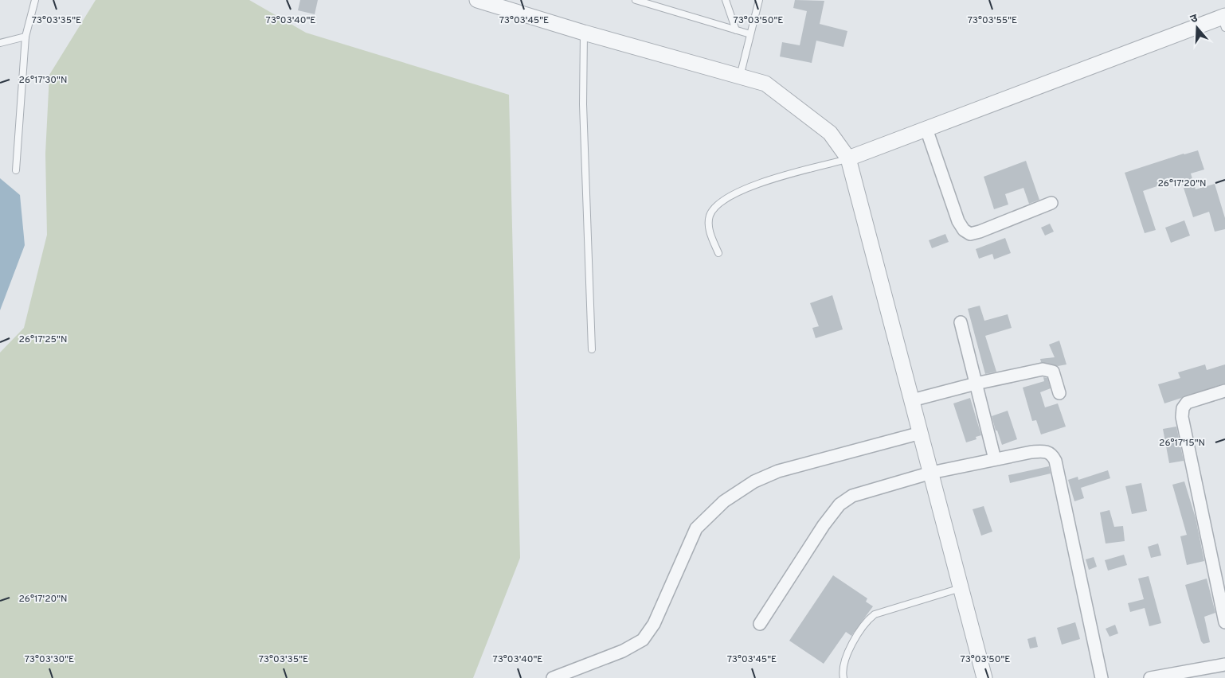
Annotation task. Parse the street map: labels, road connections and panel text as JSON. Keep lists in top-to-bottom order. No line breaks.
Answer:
{"north":"top","coordinates":["73°03'35\"E","73°03'40\"E","73°03'45\"E","73°03'50\"E","73°03'55\"E","26°17'30\"N","26°17'20\"N","26°17'25\"N","26°17'15\"N","73°03'30\"E"]}
